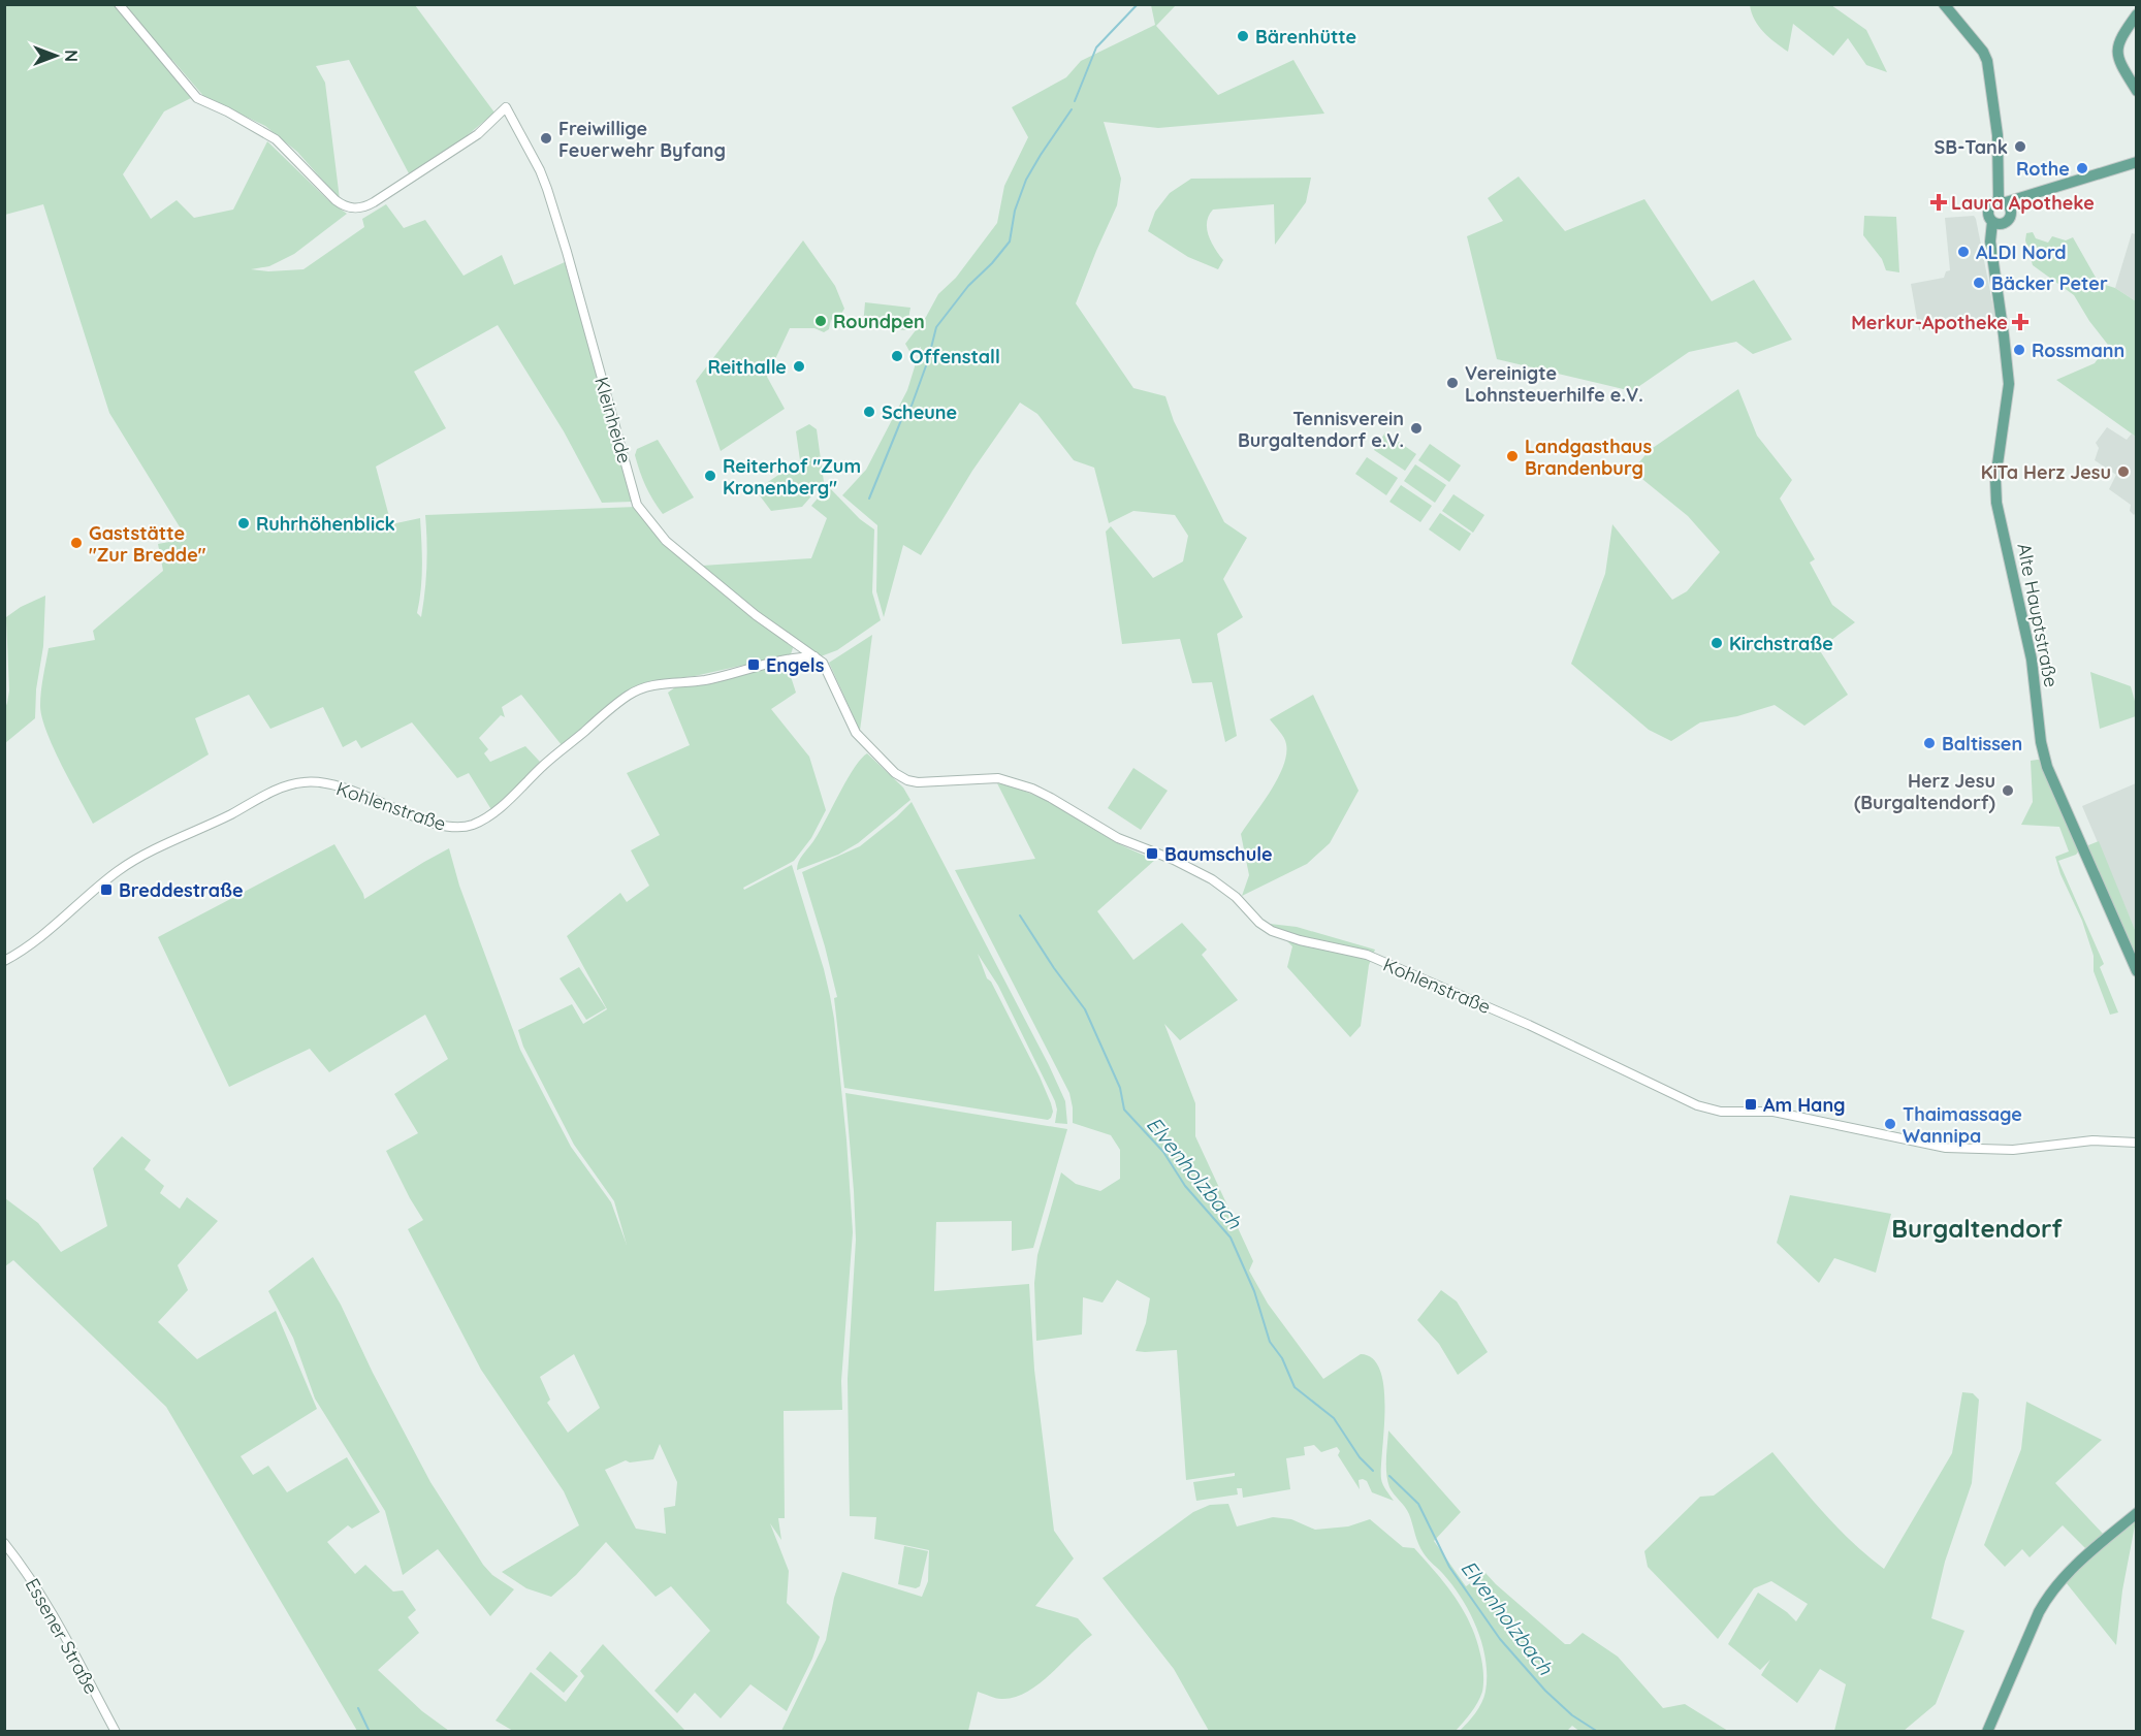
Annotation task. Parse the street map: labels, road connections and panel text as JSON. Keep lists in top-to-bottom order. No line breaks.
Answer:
{"streets":{"main road":["Alte Hauptstraße"],"street":["Kleinheide","Kohlenstraße","Essener Straße"]},"crossings":[["Kleinheide","Kohlenstraße"]],"districts":["Burgaltendorf"],"water":["Elvenholzbach"],"places":{"other":["Bärenhütte","Freiwillige Feuerwehr Byfang","SB-Tank","Rothe","ALDI Nord","Bäcker Peter","Roundpen","Rossmann","Offenstall","Reithalle","Vereinigte Lohnsteuerhilfe e.V.","Scheune","Tennisverein Burgaltendorf e.V.","Landgasthaus Brandenburg","KiTa Herz Jesu","Reiterhof \"Zum Kronenberg\"","Ruhrhöhenblick","Gaststätte \"Zur Bredde\"","Kirchstraße","Baltissen","Herz Jesu (Burgaltendorf)","Thaimassage Wannipa"],"health":["Laura Apotheke","Merkur-Apotheke"],"transit":["Engels","Baumschule","Breddestraße","Am Hang"]},"north":"right"}
